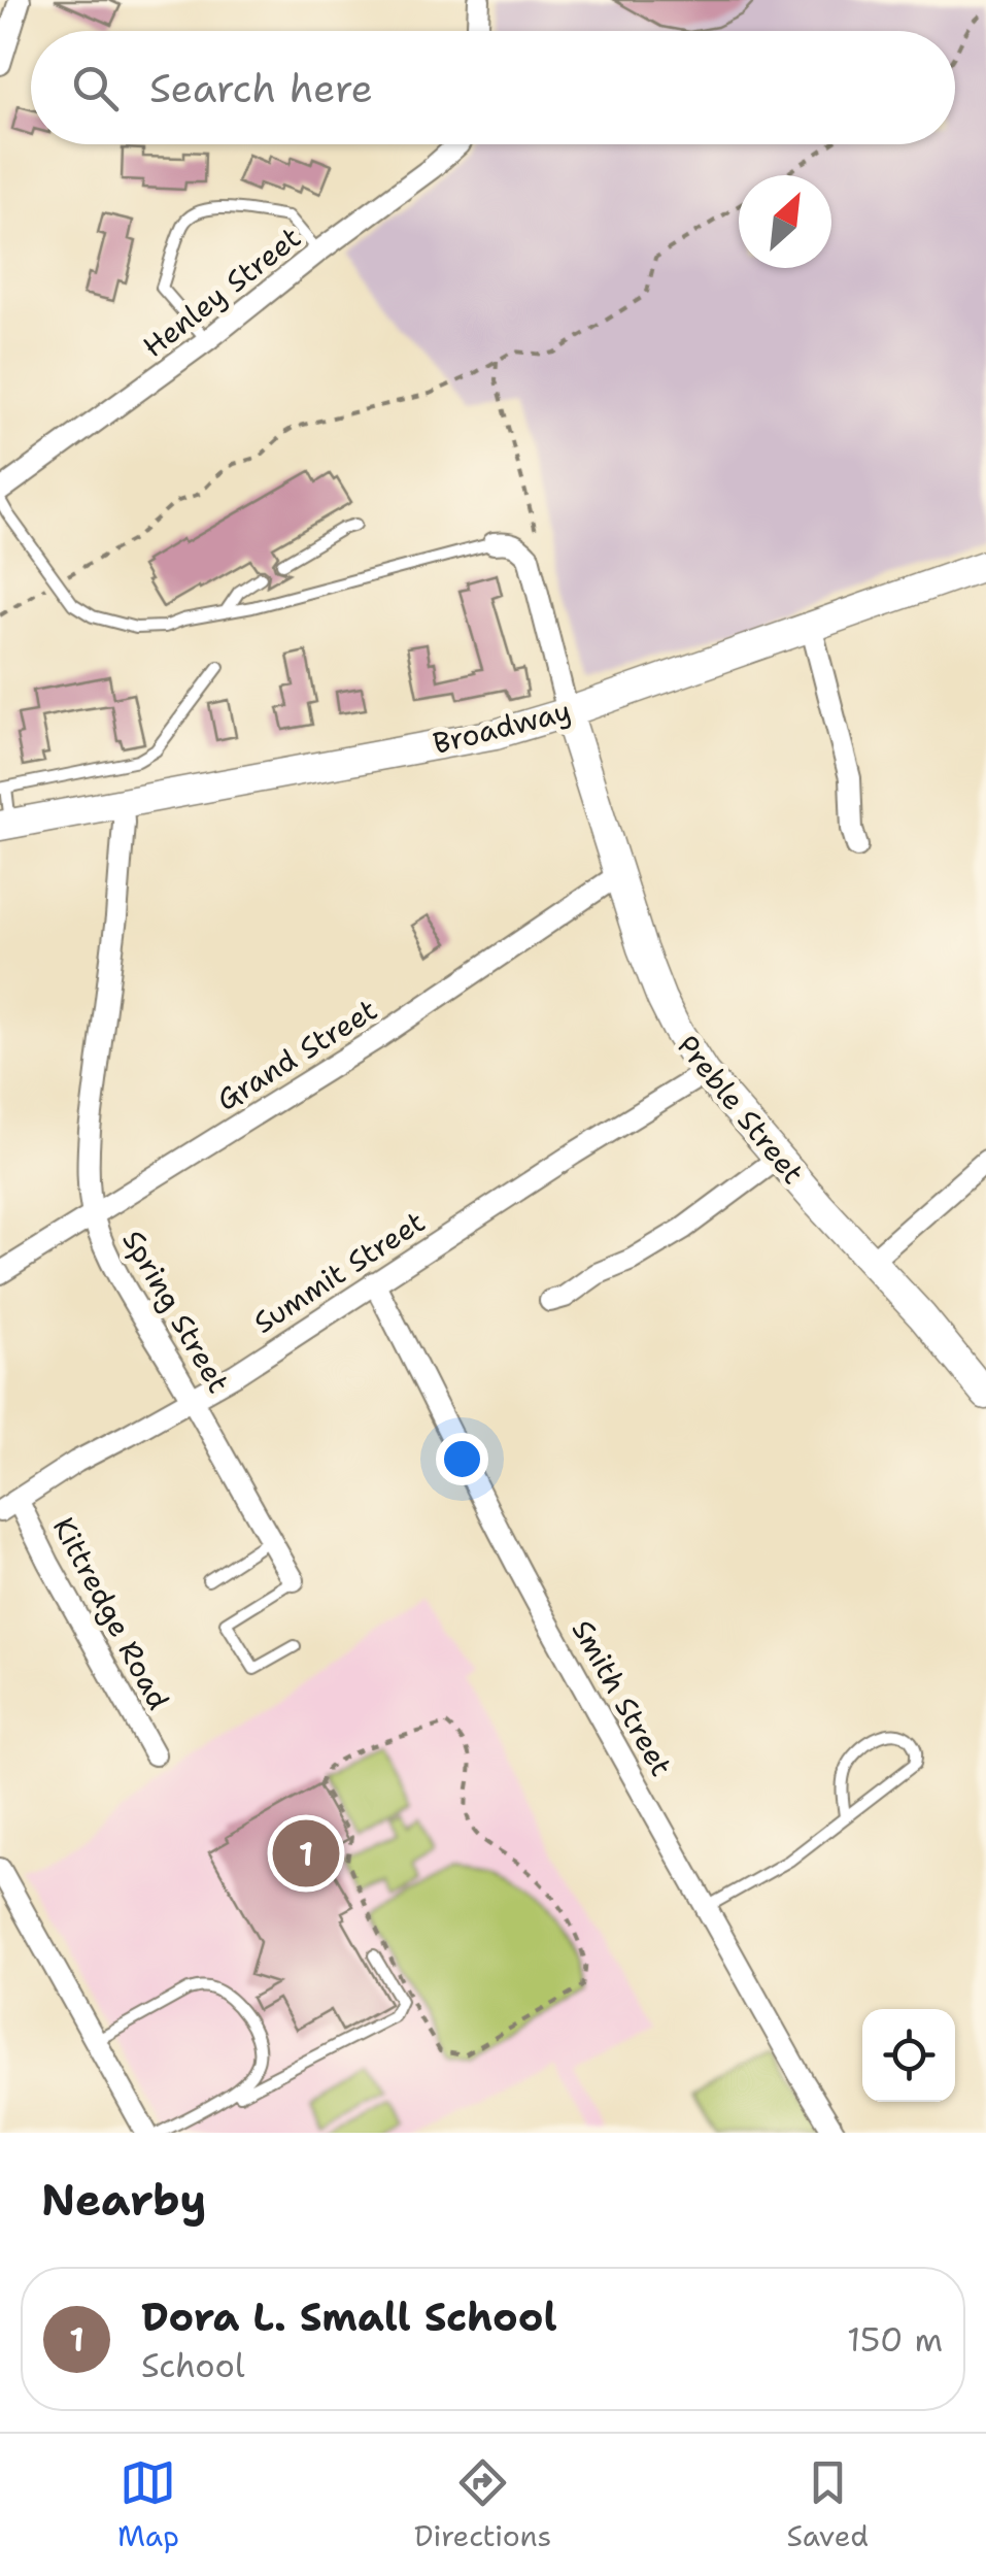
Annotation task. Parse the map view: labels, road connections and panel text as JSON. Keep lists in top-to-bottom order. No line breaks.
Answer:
{"streets":{"street":["Henley Street","Broadway","Grand Street","Preble Street","Summit Street","Spring Street","Kittredge Road","Smith Street"]},"crossings":[["Broadway","Preble Street"],["Broadway","Spring Street"],["Grand Street","Preble Street"],["Grand Street","Spring Street"],["Preble Street","Summit Street"],["Summit Street","Spring Street"],["Summit Street","Kittredge Road"],["Summit Street","Smith Street"]],"north":"top right","page":{"search":"Search here","pins":"1","heading":"Nearby","list":[{"mark":"1","name":"Dora L. Small School","note":"School","value":"150 m"}],"nav":["Map","Directions","Saved"]}}
